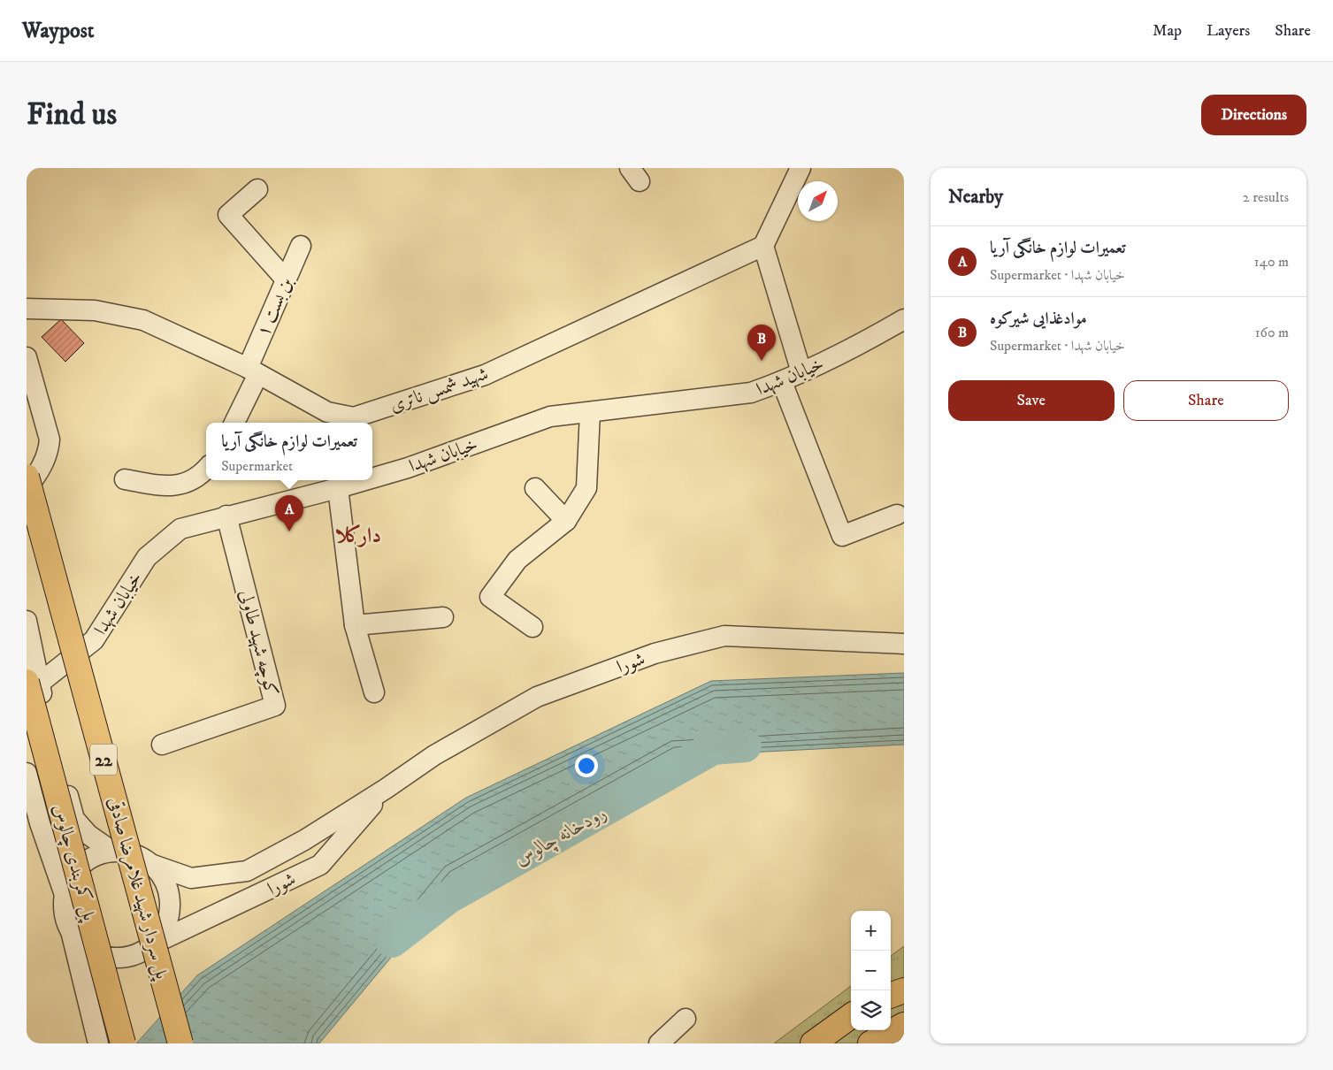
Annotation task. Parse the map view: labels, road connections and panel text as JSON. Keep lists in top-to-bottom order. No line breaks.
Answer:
{"streets":{"main road":["22","پل کمربندی چالوس","پل سردار شهید غلامرضا صادقی"],"street":["بن بست ۱","خیابان شهدا","شهید شمس ناتری","کوچه شهید طاولی","شورا"]},"crossings":[["بن بست ۱","شهید شمس ناتری"],["خیابان شهدا","کوچه شهید طاولی"],["خیابان شهدا","پل کمربندی چالوس"]],"districts":["دارکلا"],"water":["رودخانه چالوس"],"north":"top right","page":{"header":"Waypost","nav":["Map","Layers","Share"],"buttons":["Directions",["Save","Share"]],"title":"Find us","heading":["Nearby","2 results"],"list":[{"mark":"A","name":"تعمیرات لوازم خانگی آریا","note":"Supermarket · خیابان شهدا","value":"140 m"},{"mark":"B","name":"موادغذایی شیرکوه","note":"Supermarket · خیابان شهدا","value":"160 m"}],"pins":["B","A"],"popup":["تعمیرات لوازم خانگی آریا","Supermarket"],"map_buttons":["+","−"]}}
